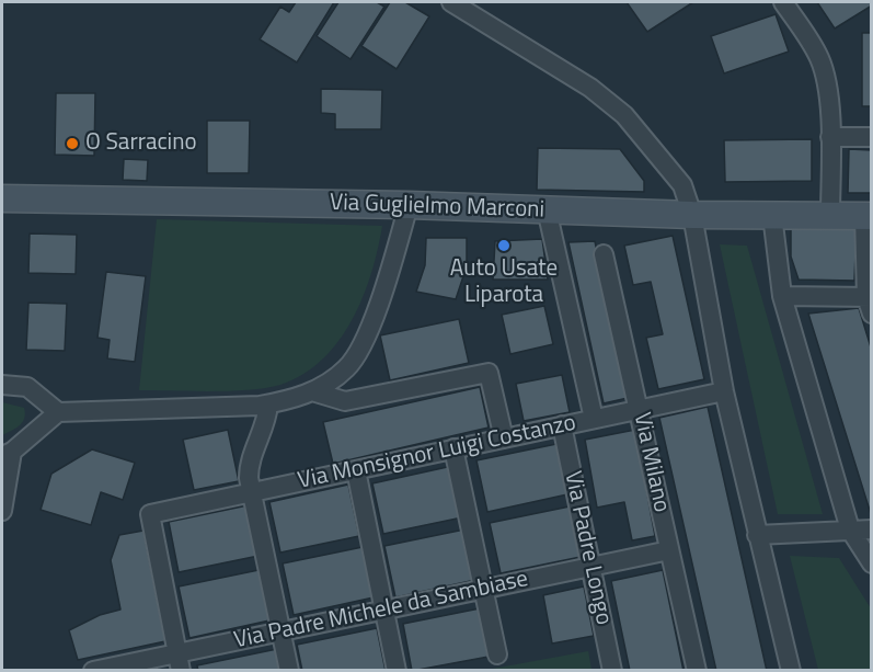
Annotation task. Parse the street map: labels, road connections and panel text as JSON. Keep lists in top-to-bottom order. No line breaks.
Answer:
{"streets":{"main road":["Via Guglielmo Marconi"],"street":["Via Monsignor Luigi Costanzo","Via Milano","Via Padre Longo","Via Padre Michele da Sambiase"]},"crossings":[["Via Monsignor Luigi Costanzo","Via Milano"],["Via Monsignor Luigi Costanzo","Via Padre Longo"],["Via Monsignor Luigi Costanzo","Via Padre Michele da Sambiase"],["Via Milano","Via Padre Michele da Sambiase"],["Via Padre Longo","Via Padre Michele da Sambiase"]],"places":["O Sarracino","Auto Usate Liparota"]}
